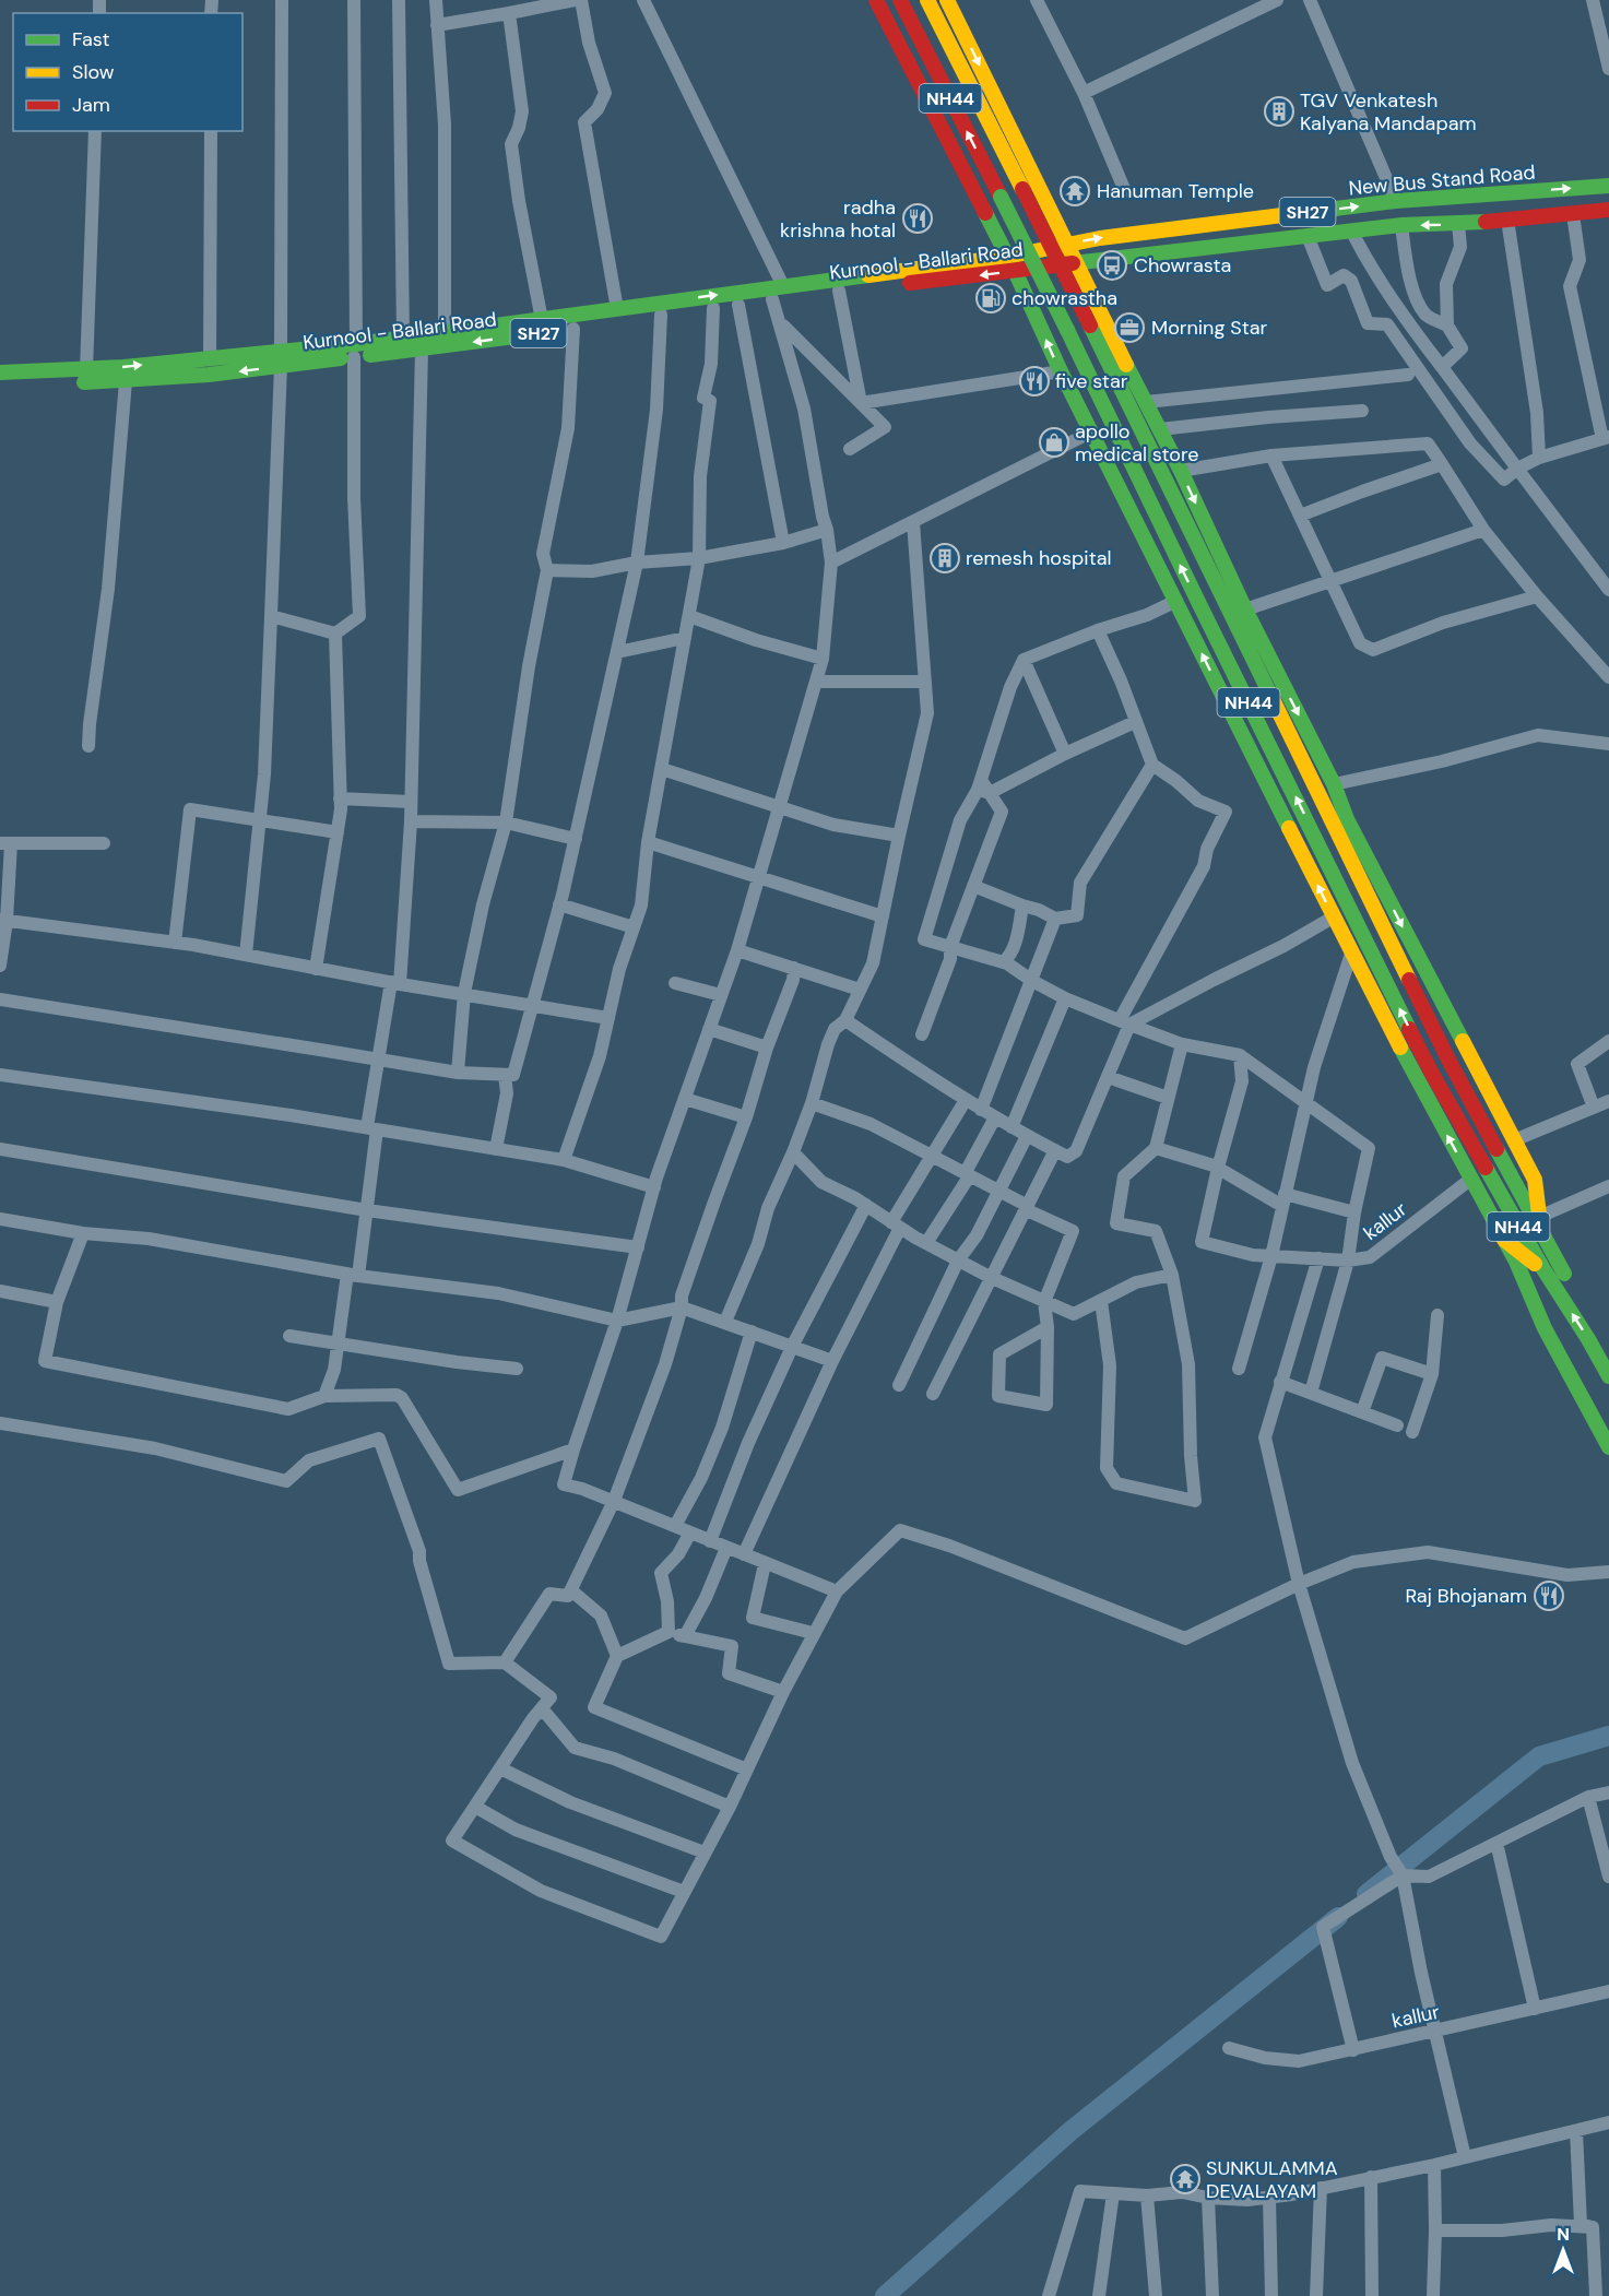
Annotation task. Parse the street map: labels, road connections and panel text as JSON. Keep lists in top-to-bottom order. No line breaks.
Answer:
{"streets":{"main road":["NH44","New Bus Stand Road","SH27","Kurnool - Ballari Road"],"street":["kallur"]},"crossings":[["New Bus Stand Road","Kurnool - Ballari Road"],["SH27","Kurnool - Ballari Road"]],"places":{"building":["TGV Venkatesh Kalyana Mandapam","remesh hospital"],"temple":["Hanuman Temple","SUNKULAMMA DEVALAYAM"],"restaurant":["radha krishna hotal","five star","Raj Bhojanam"],"bus stop":["Chowrasta"],"fuel station":["chowrastha"],"office":["Morning Star"],"shop":["apollo medical store"]},"legend":["Fast","Slow","Jam"],"north":"top"}
